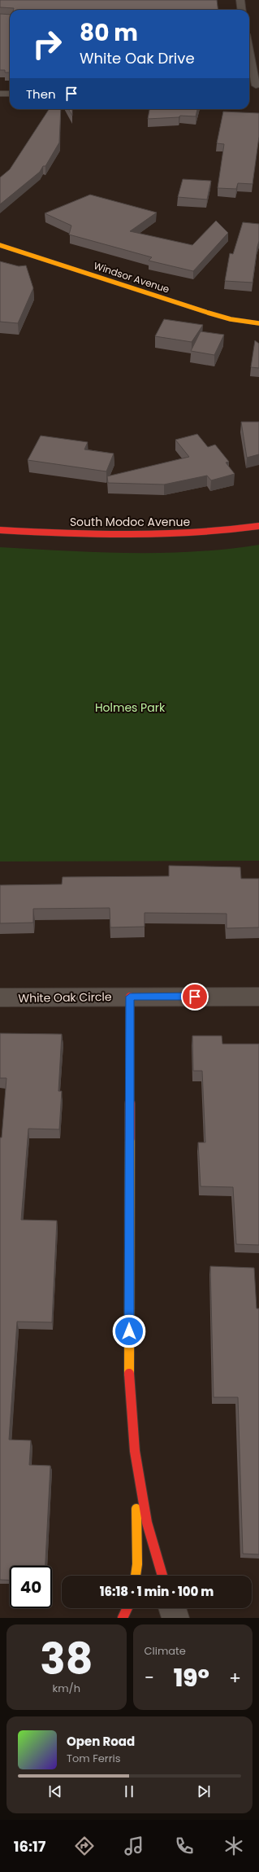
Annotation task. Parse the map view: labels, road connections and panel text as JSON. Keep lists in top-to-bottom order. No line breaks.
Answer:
{"streets":{"street":["Windsor Avenue","South Modoc Avenue","White Oak Circle"]},"parks":["Holmes Park"],"page":{"turn":["80 m","White Oak Drive"],"then":"Then","limit":"40","trip":"16:18 · 1 min · 100 m","tile":[["38","km/h"],"Climate"],"heat":["−","19°","+"],"song":["Open Road","Tom Ferris"],"tabs":"16:17"}}
